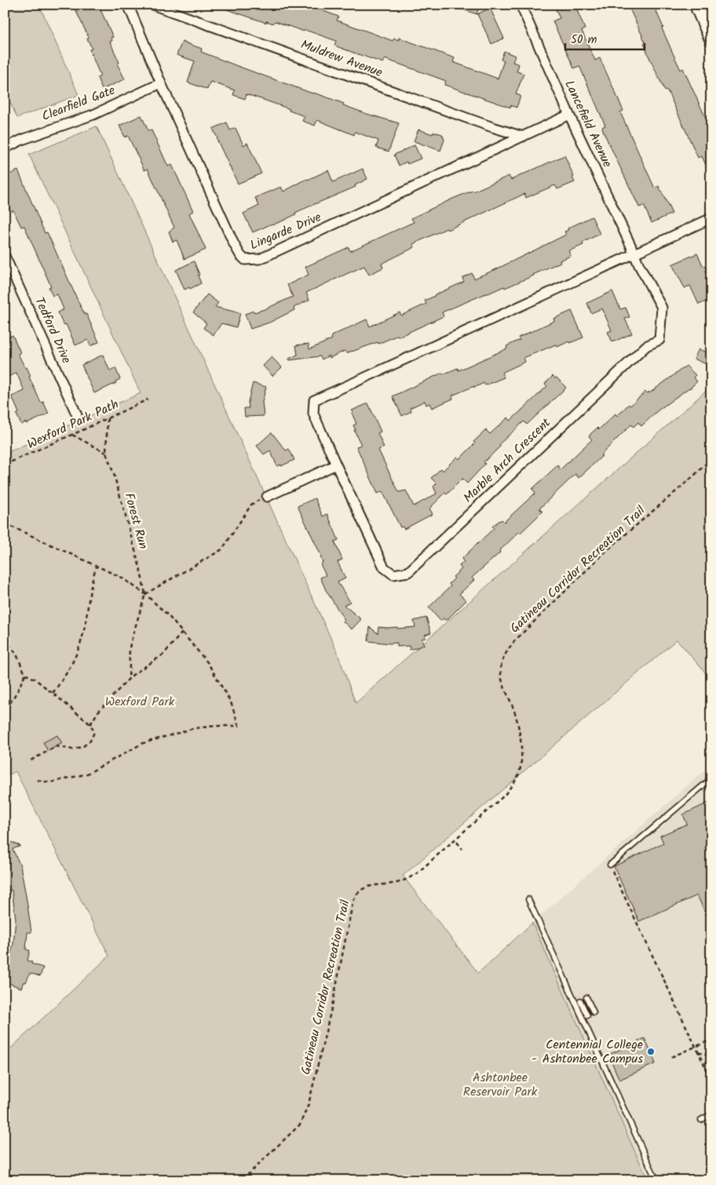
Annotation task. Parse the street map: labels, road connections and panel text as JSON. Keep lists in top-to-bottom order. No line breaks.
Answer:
{"streets":{"street":["Muldrew Avenue","Clearfield Gate","Lancefield Avenue","Lingarde Drive","Tedford Drive","Marble Arch Crescent"],"path":["Wexford Park Path","Forest Run","Gatineau Corridor Recreation Trail"]},"crossings":[["Muldrew Avenue","Lingarde Drive"],["Clearfield Gate","Lingarde Drive"],["Lancefield Avenue","Lingarde Drive"],["Lancefield Avenue","Marble Arch Crescent"],["Wexford Park Path","Forest Run"]],"parks":["Wexford Park","Ashtonbee Reservoir Park"],"places":["Centennial College - Ashtonbee Campus"],"scale_bar":"50 m"}
